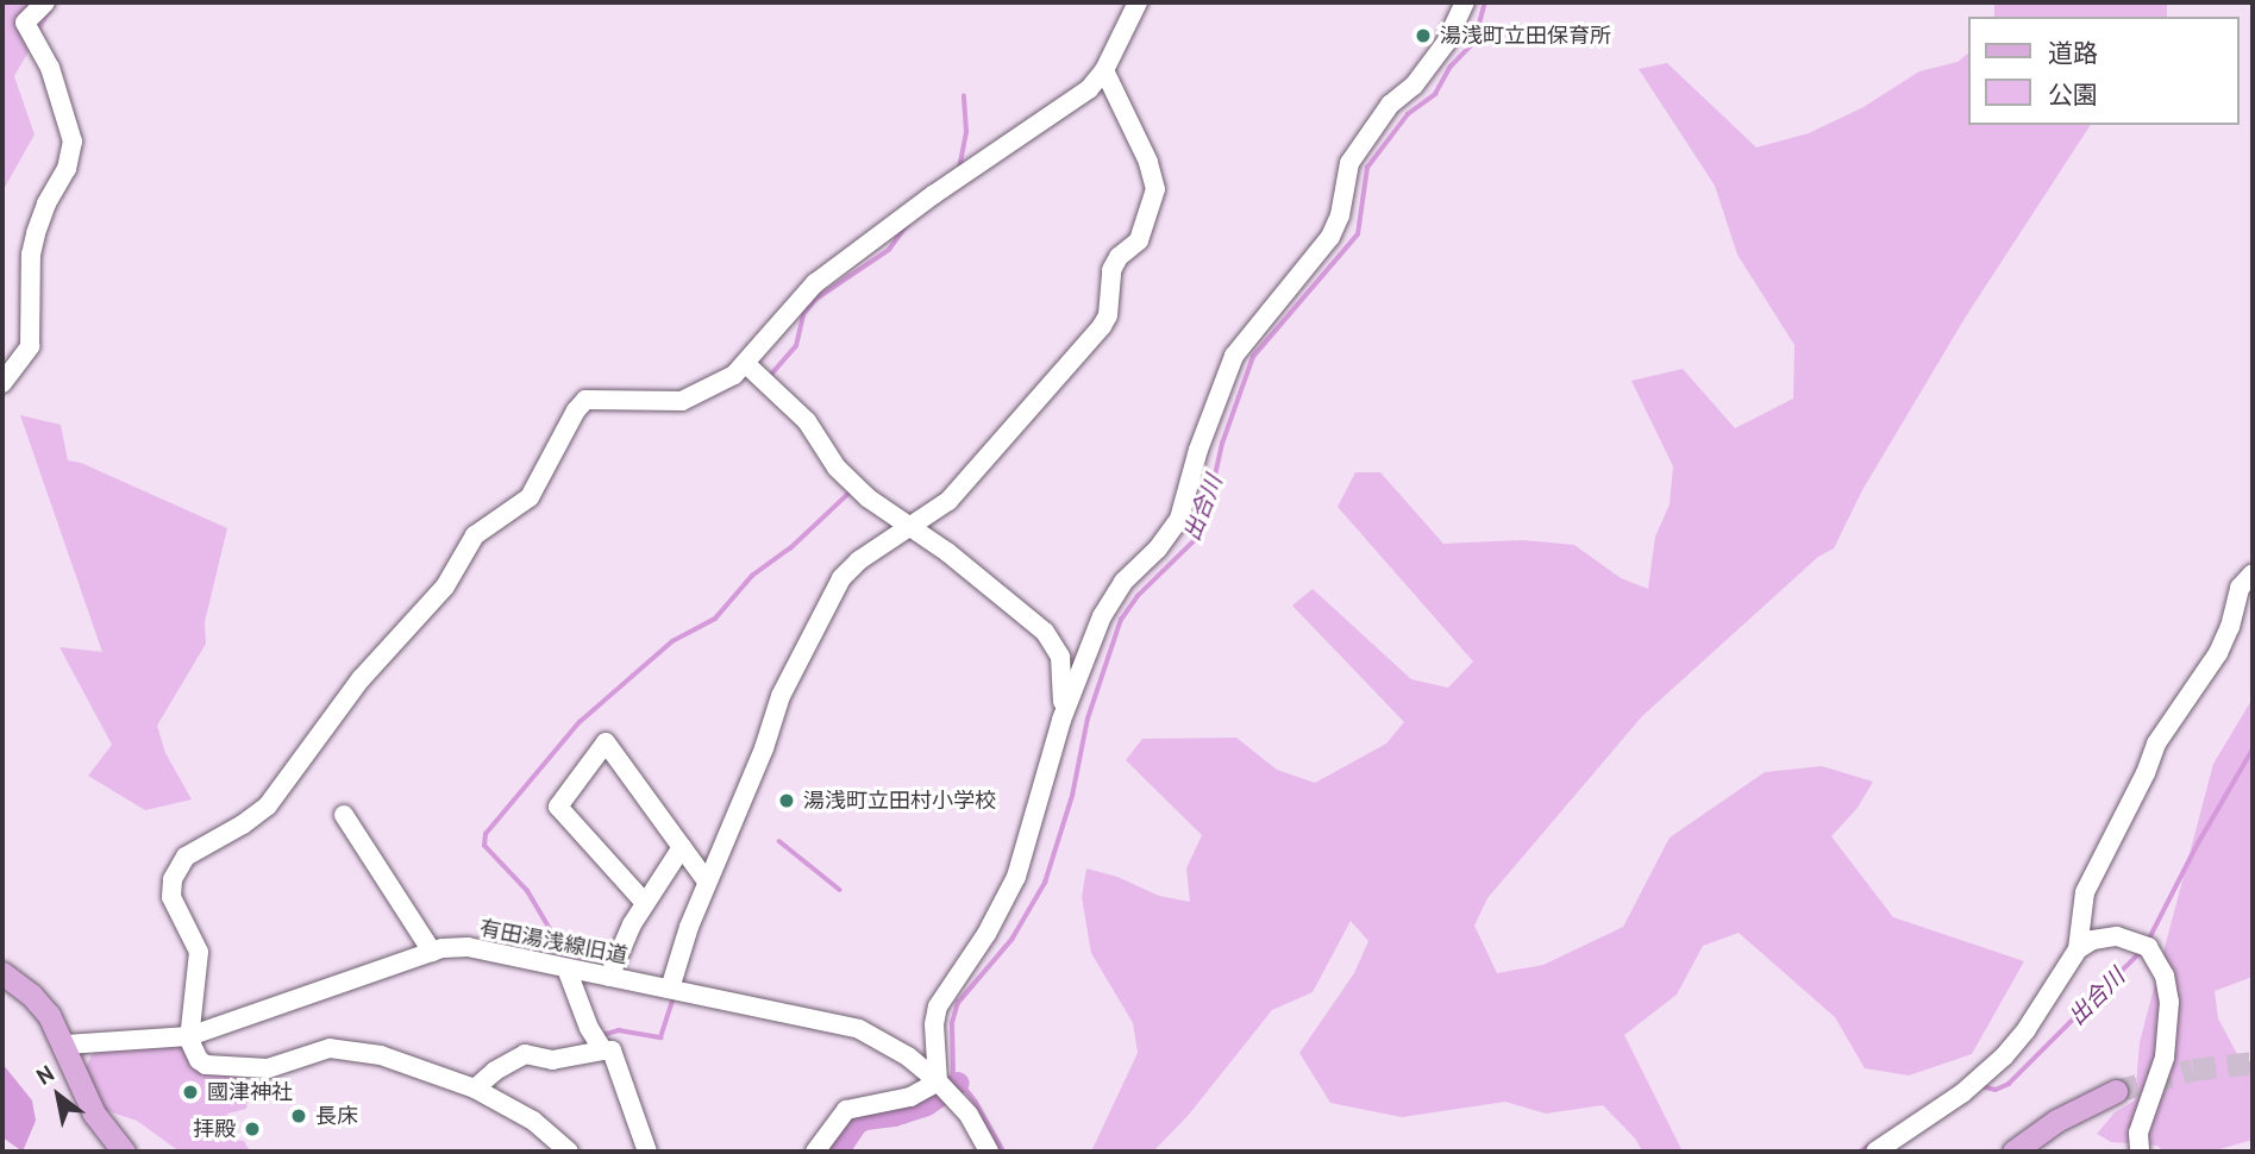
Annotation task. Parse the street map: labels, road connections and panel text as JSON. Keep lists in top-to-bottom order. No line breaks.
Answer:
{"streets":{"street":["有田湯浅線旧道"]},"water":["出合川"],"places":["湯浅町立田保育所","湯浅町立田村小学校","國津神社","長床","拝殿"],"legend":["道路","公園"],"north":"top left"}
